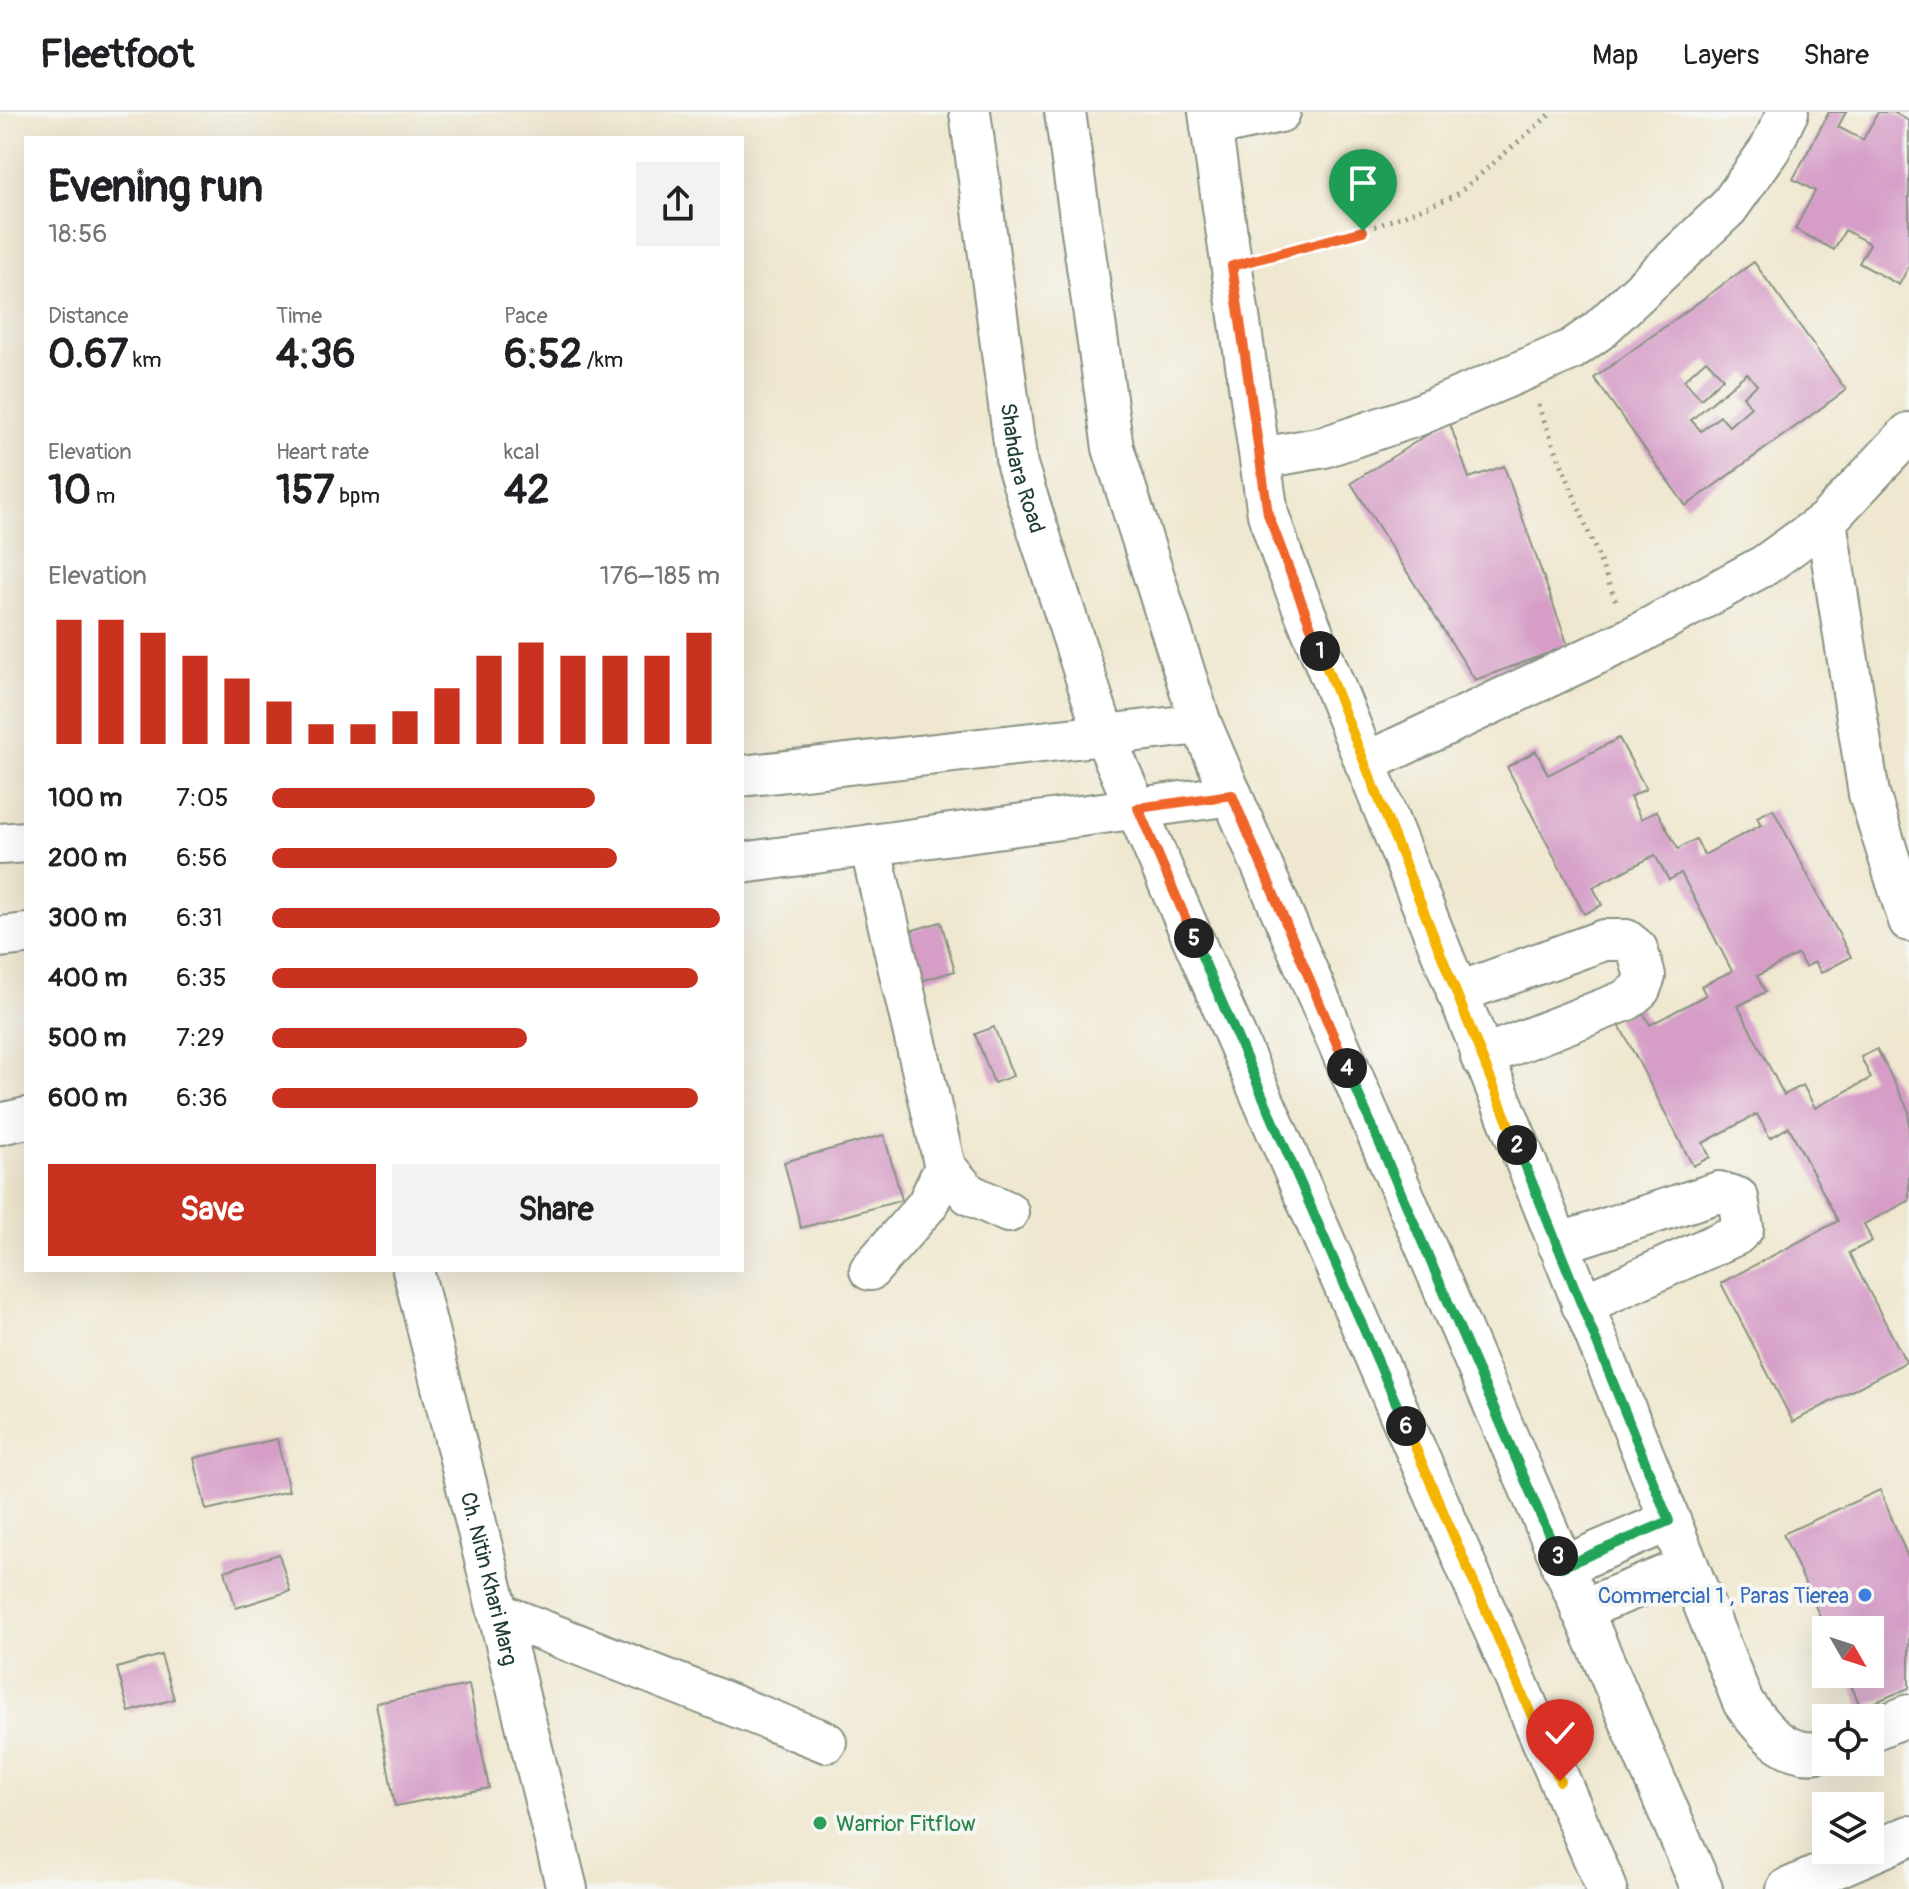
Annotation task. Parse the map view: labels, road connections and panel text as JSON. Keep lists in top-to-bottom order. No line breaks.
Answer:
{"streets":{"street":["Shahdara Road","Ch. Nitin Khari Marg"]},"places":["Commercial 1 , Paras Tierea","Warrior Fitflow"],"north":"bottom right","page":{"header":"Fleetfoot","nav":["Map","Layers","Share"],"heading":["Evening run","18:56"],"stats":[["Distance","0.67 km"],["Time","4:36"],["Pace","6:52 /km"],["Elevation","10 m"],["Heart rate","157 bpm"],["kcal","42"]],"chart":["Elevation","176–185 m"],"pins":["1","5","4","2","6","3"],"list":[{"name":"100 m","note":"7:05"},{"name":"200 m","note":"6:56"},{"name":"300 m","note":"6:31"},{"name":"400 m","note":"6:35"},{"name":"500 m","note":"7:29"},{"name":"600 m","note":"6:36"}],"buttons":["Save","Share"]}}
